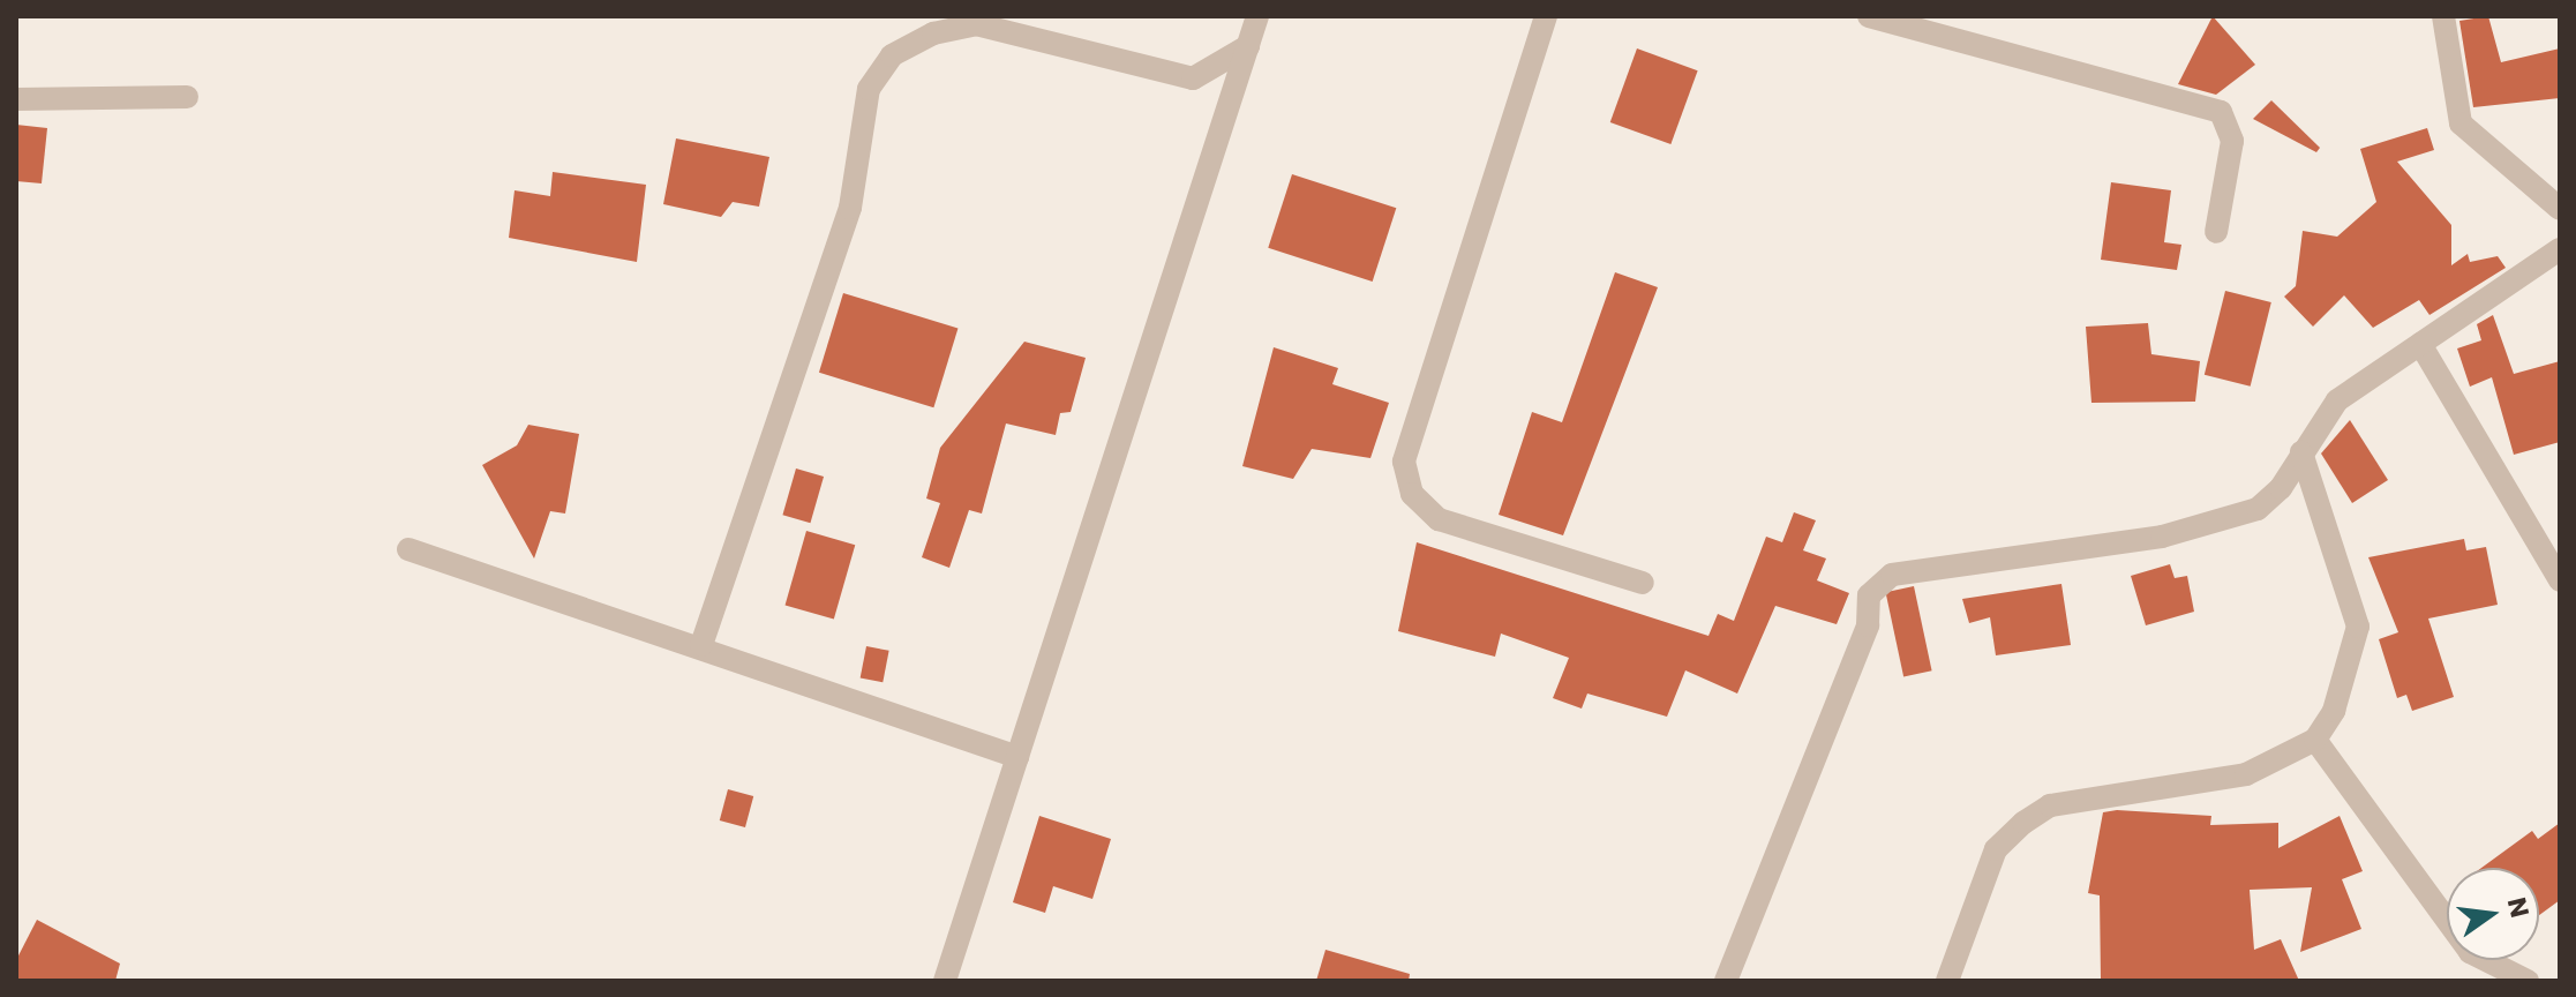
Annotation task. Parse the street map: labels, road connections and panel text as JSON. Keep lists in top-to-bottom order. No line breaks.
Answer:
{"north":"right"}
